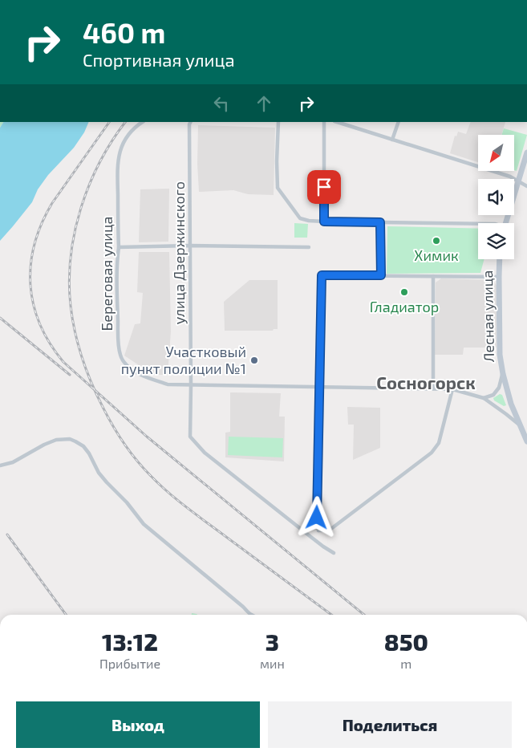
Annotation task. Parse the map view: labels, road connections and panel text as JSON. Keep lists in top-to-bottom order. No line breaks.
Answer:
{"streets":{"main road":["Лесная улица"],"street":["улица Дзержинского","Береговая улица"]},"crossings":[["улица Дзержинского","Береговая улица"],["Береговая улица","Лесная улица"]],"districts":["Сосногорск"],"places":["Химик","Гладиатор","Участковый пункт полиции №1"],"north":"bottom left","page":{"turn":["460 m","Спортивная улица"],"eta":["13:12","Прибытие","3","мин","850","m"],"buttons":["Выход","Поделиться"]}}
